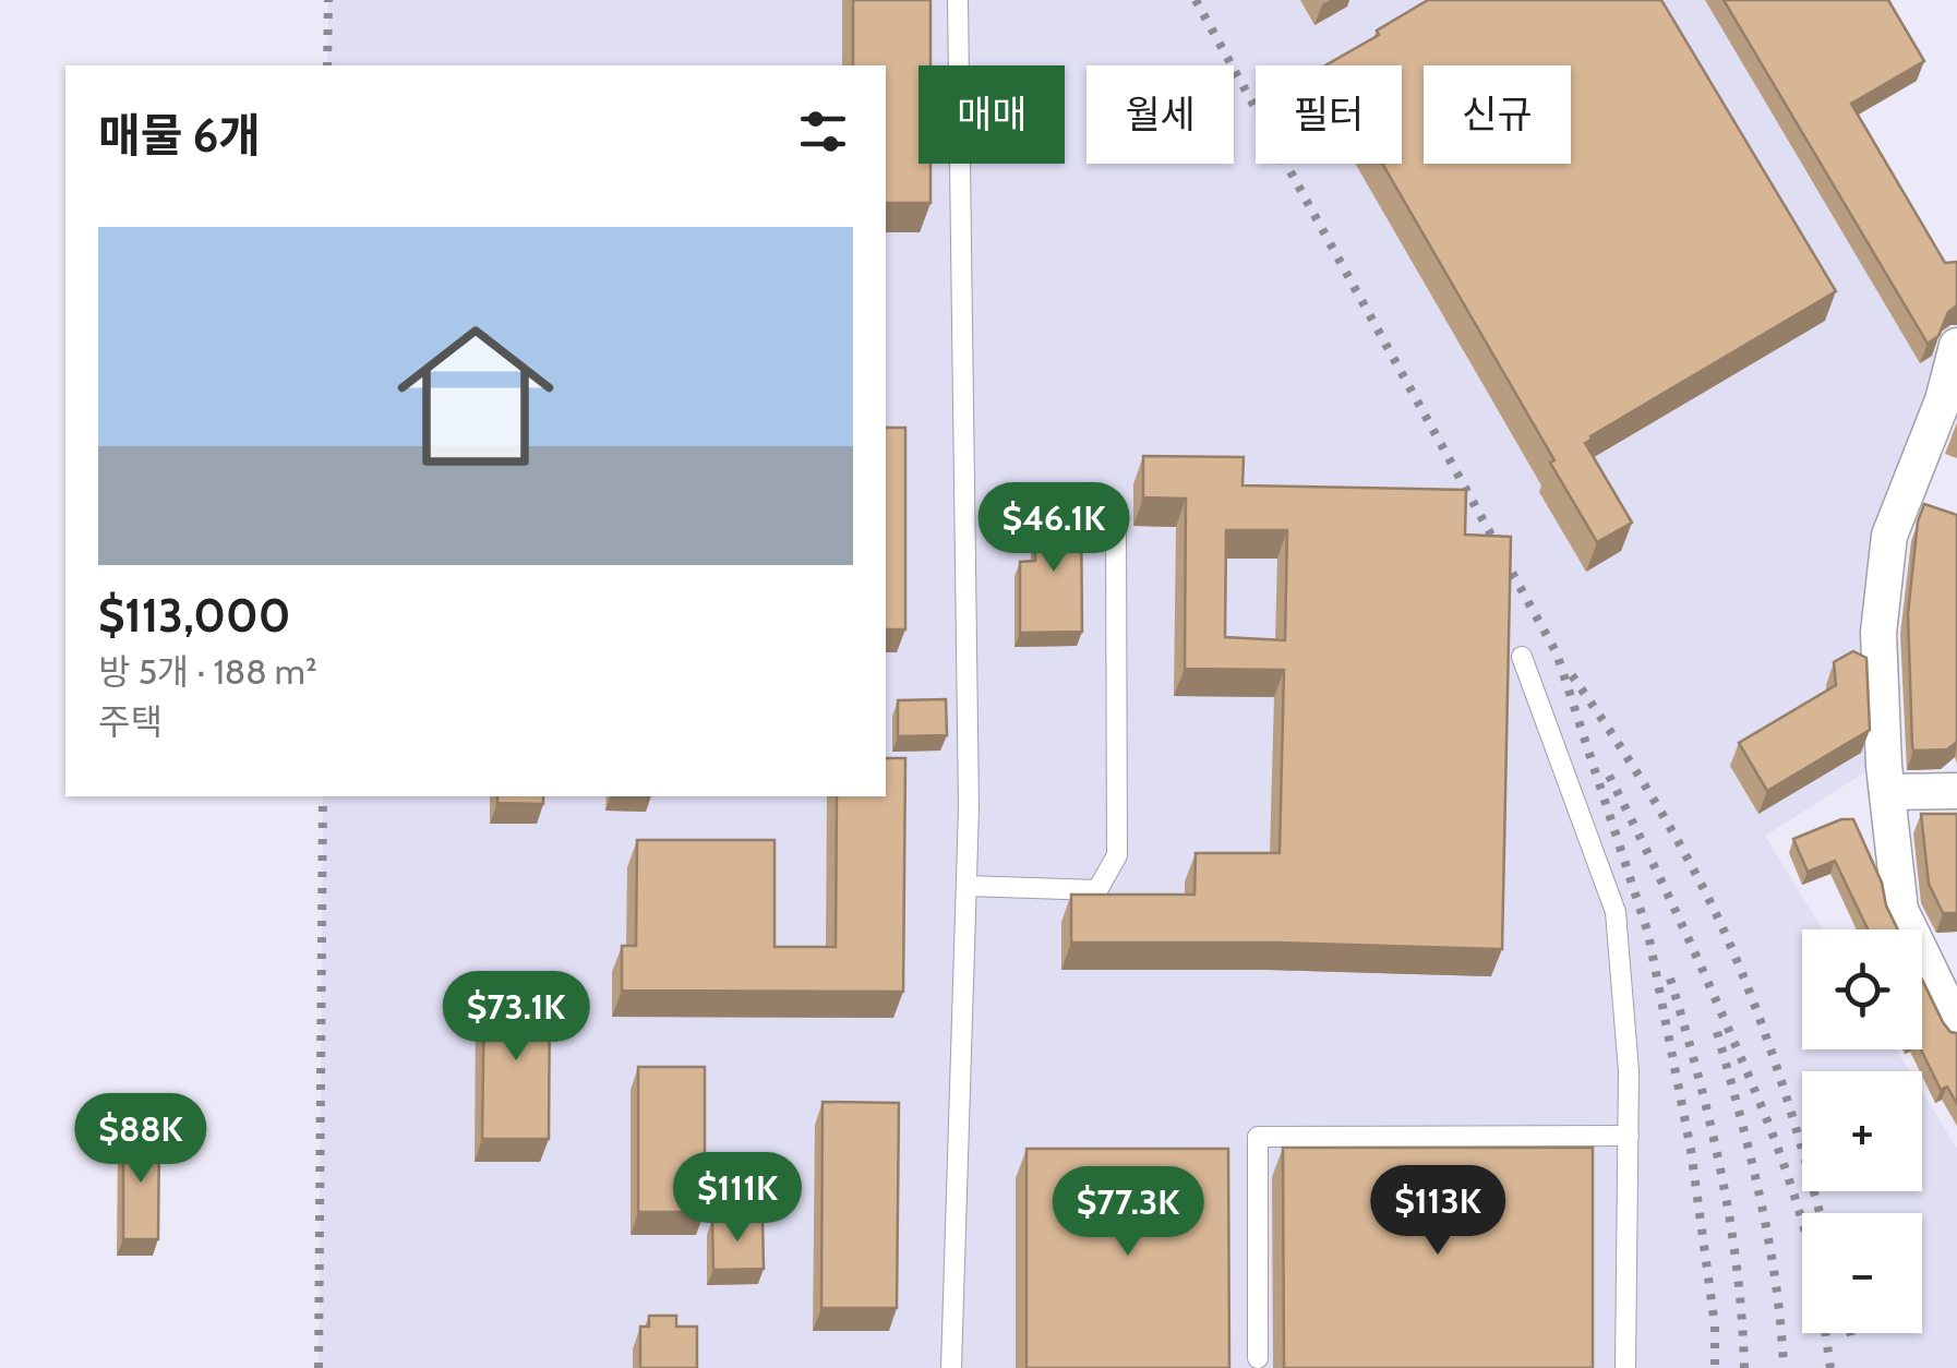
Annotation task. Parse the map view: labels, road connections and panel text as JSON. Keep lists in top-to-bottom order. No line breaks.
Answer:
{"page":{"chip":["매매","월세","필터","신규"],"heading":"매물 6개","list":[{"name":"$113,000","note":"방 5개 · 188 m² · 주택"}],"price":["$46.1K","$73.1K","$88K","$111K","$113K","$77.3K"],"map_buttons":["+","−"]}}
